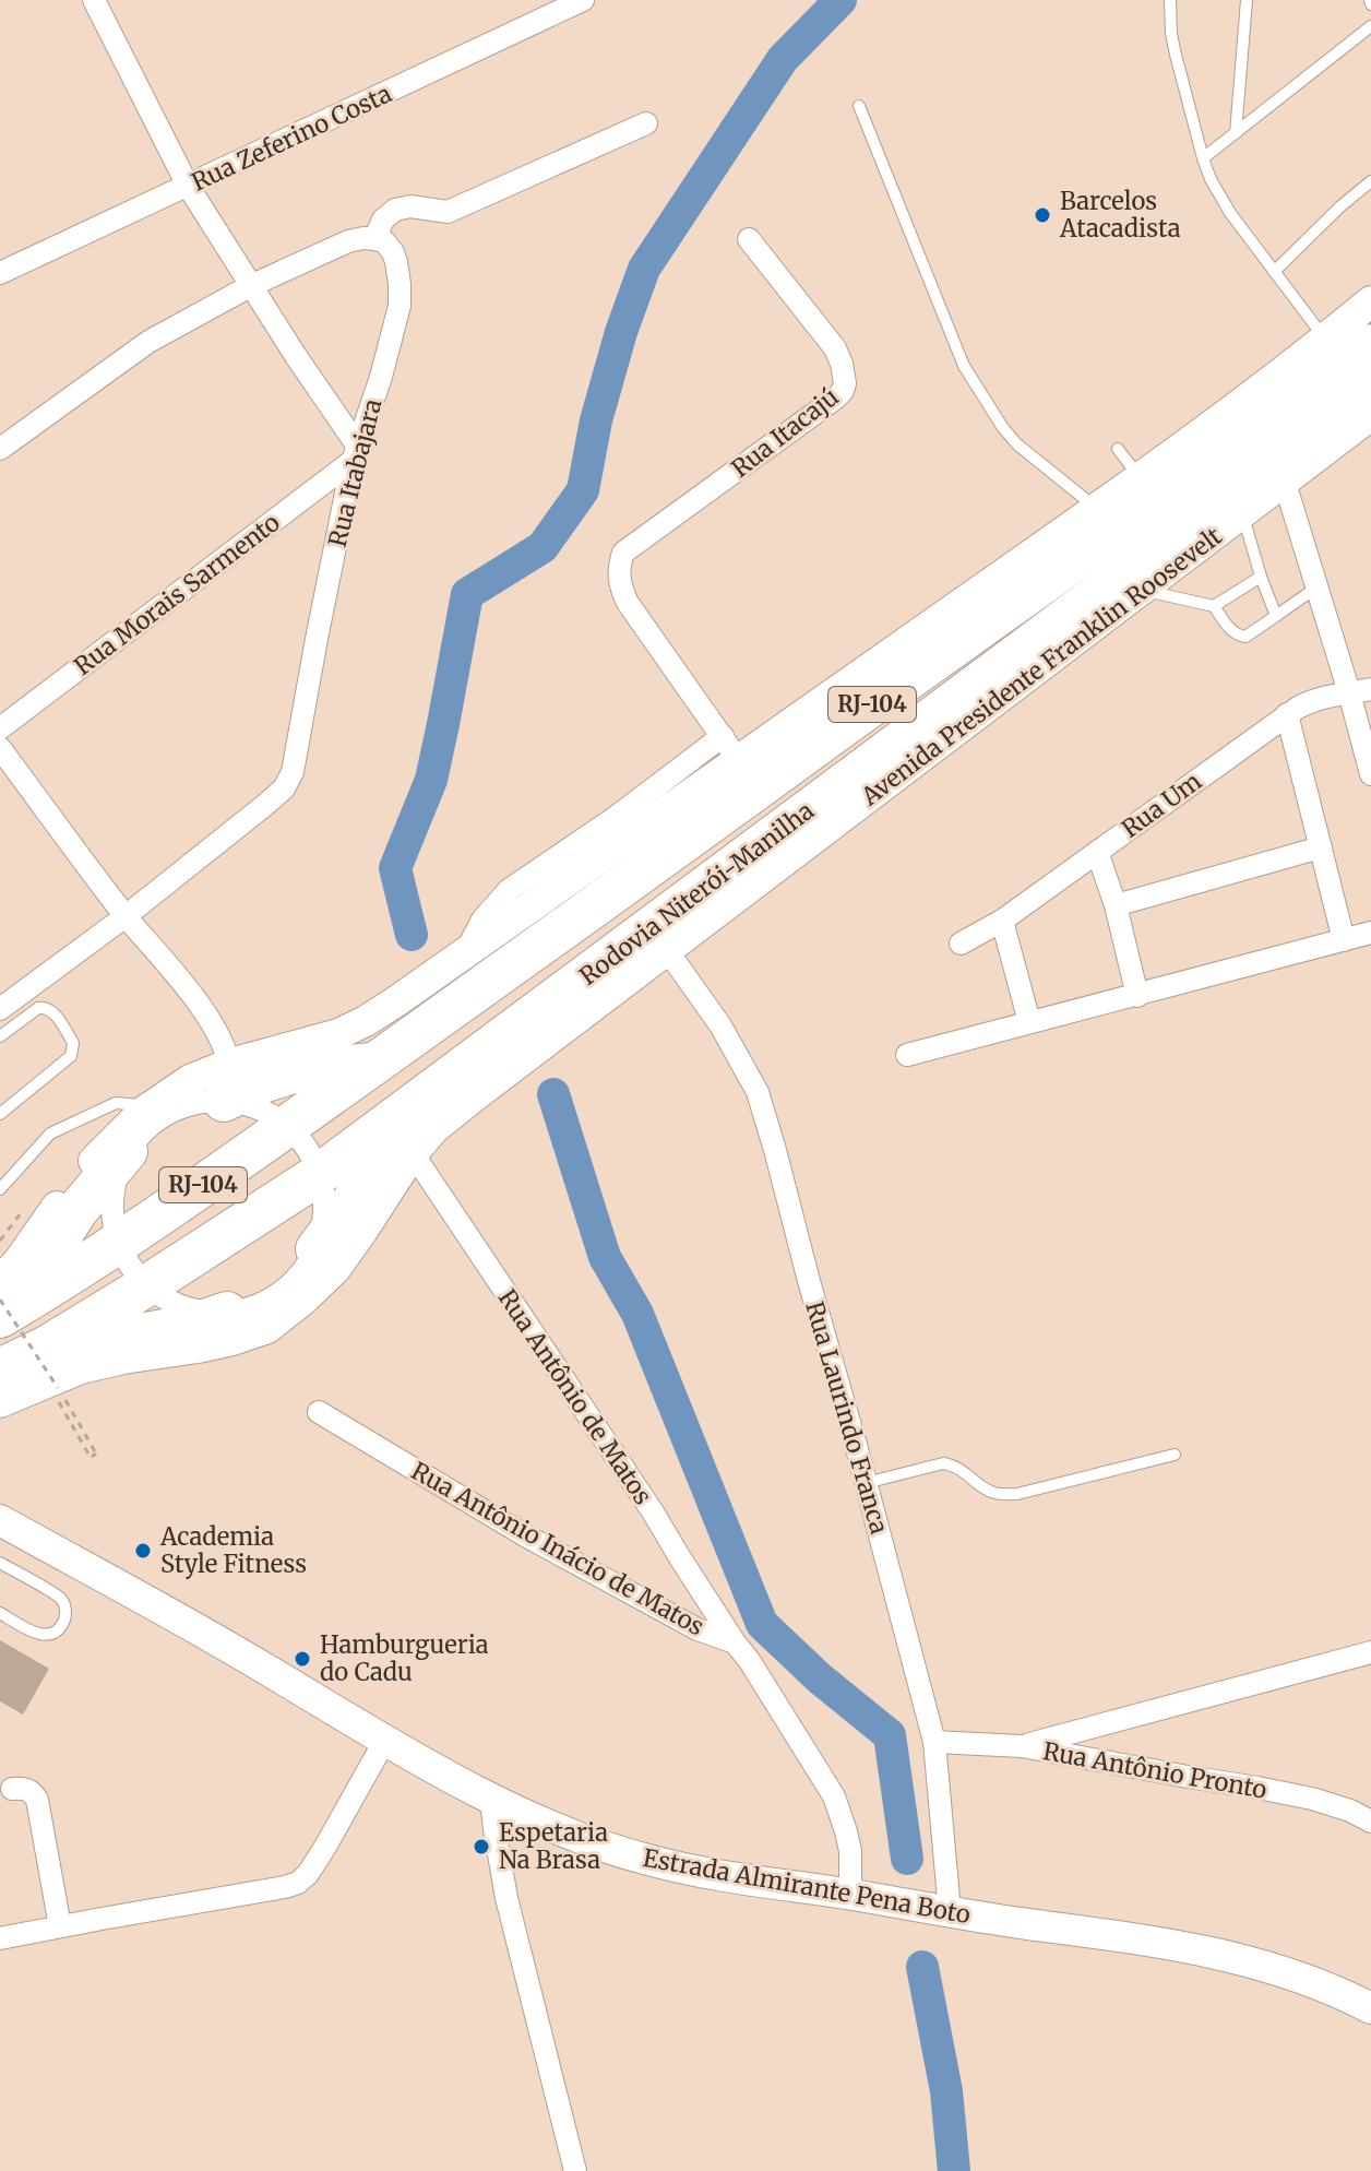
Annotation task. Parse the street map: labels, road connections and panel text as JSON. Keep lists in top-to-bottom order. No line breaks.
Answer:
{"streets":{"highway":["RJ-104","Rodovia Niterói-Manilha"],"street":["Rua Zeferino Costa","Rua Itacajú","Rua Itabajara","Rua Morais Sarmento","Avenida Presidente Franklin Roosevelt","Rua Um","Rua Antônio de Matos","Rua Laurindo Franca","Rua Antônio Inácio de Matos","Rua Antônio Pronto","Estrada Almirante Pena Boto"]},"crossings":[["Rua Itabajara","Rua Morais Sarmento"],["Avenida Presidente Franklin Roosevelt","Rua Antônio de Matos"],["Avenida Presidente Franklin Roosevelt","Rua Laurindo Franca"],["Rua Antônio de Matos","Rua Antônio Inácio de Matos"],["Rua Laurindo Franca","Rua Antônio Pronto"],["Rua Laurindo Franca","Estrada Almirante Pena Boto"],["Rua Antônio Inácio de Matos","Estrada Almirante Pena Boto"]],"places":["Barcelos Atacadista","Academia Style Fitness","Hamburgueria do Cadu","Espetaria Na Brasa"]}
